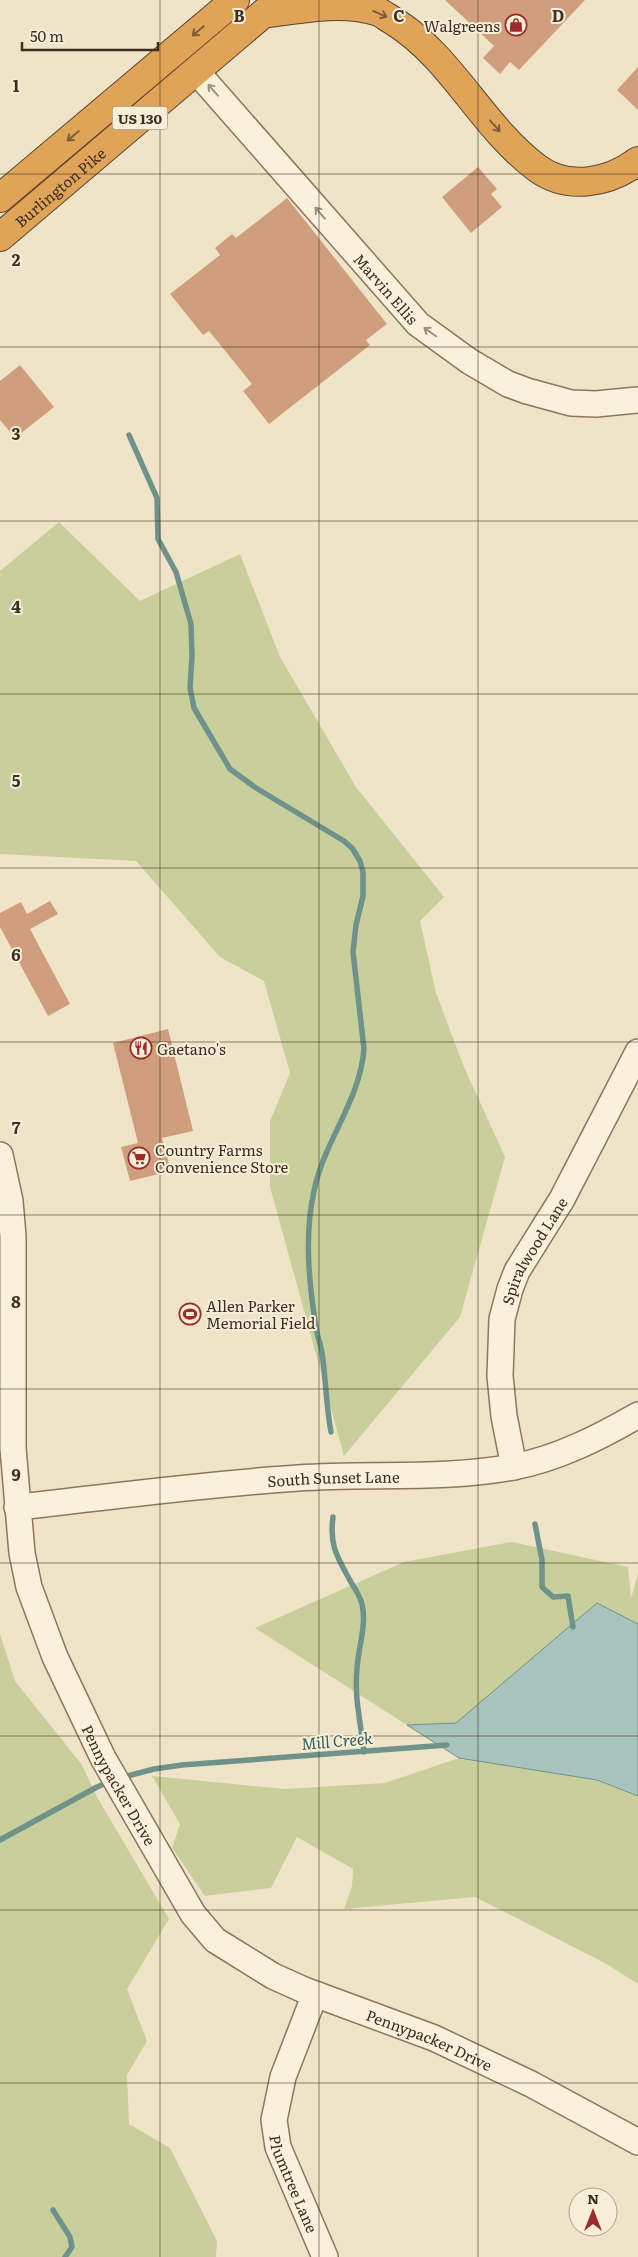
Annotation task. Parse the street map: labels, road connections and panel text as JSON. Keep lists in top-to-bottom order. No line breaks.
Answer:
{"streets":{"highway":["US 130","Burlington Pike"],"street":["Marvin Ellis","Spiralwood Lane","South Sunset Lane","Pennypacker Drive","Plumtree Lane"]},"crossings":[["Burlington Pike","Marvin Ellis"],["Spiralwood Lane","South Sunset Lane"],["South Sunset Lane","Pennypacker Drive"],["Pennypacker Drive","Plumtree Lane"]],"one_way":["Marvin Ellis"],"water":["Mill Creek"],"places":{"shop":["Walgreens"],"restaurant":["Gaetano's"],"supermarket":["Country Farms Convenience Store"],"sports":["Allen Parker Memorial Field"]},"scale_bar":"50 m","north":"top","grid":{"columns":["B","C","D"],"rows":["1","2","3","4","5","6","7","8","9"]}}
